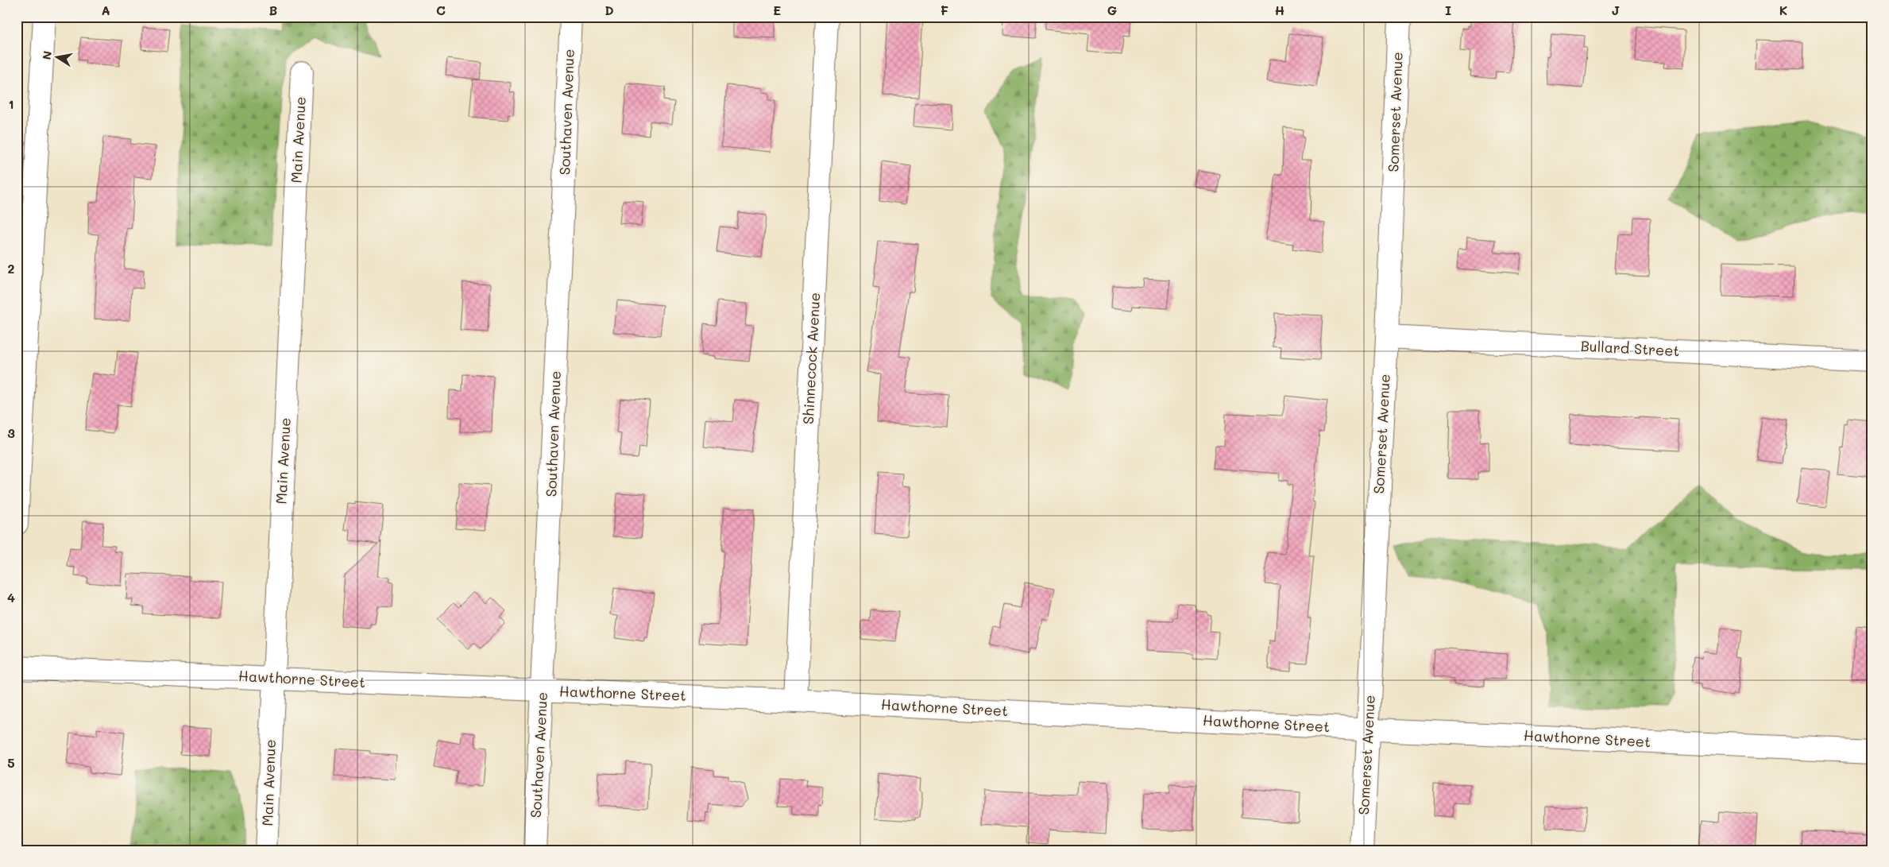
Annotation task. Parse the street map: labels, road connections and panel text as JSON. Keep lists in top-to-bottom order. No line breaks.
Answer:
{"streets":{"street":["Southaven Avenue","Somerset Avenue","Main Avenue","Bullard Street","Shinnecock Avenue","Hawthorne Street"]},"crossings":[["Southaven Avenue","Hawthorne Street"],["Somerset Avenue","Bullard Street"],["Somerset Avenue","Hawthorne Street"],["Main Avenue","Hawthorne Street"],["Shinnecock Avenue","Hawthorne Street"]],"north":"left","grid":{"columns":["A","B","C","D","E","F","G","H","I","J","K"],"rows":["1","2","3","4","5"]}}
